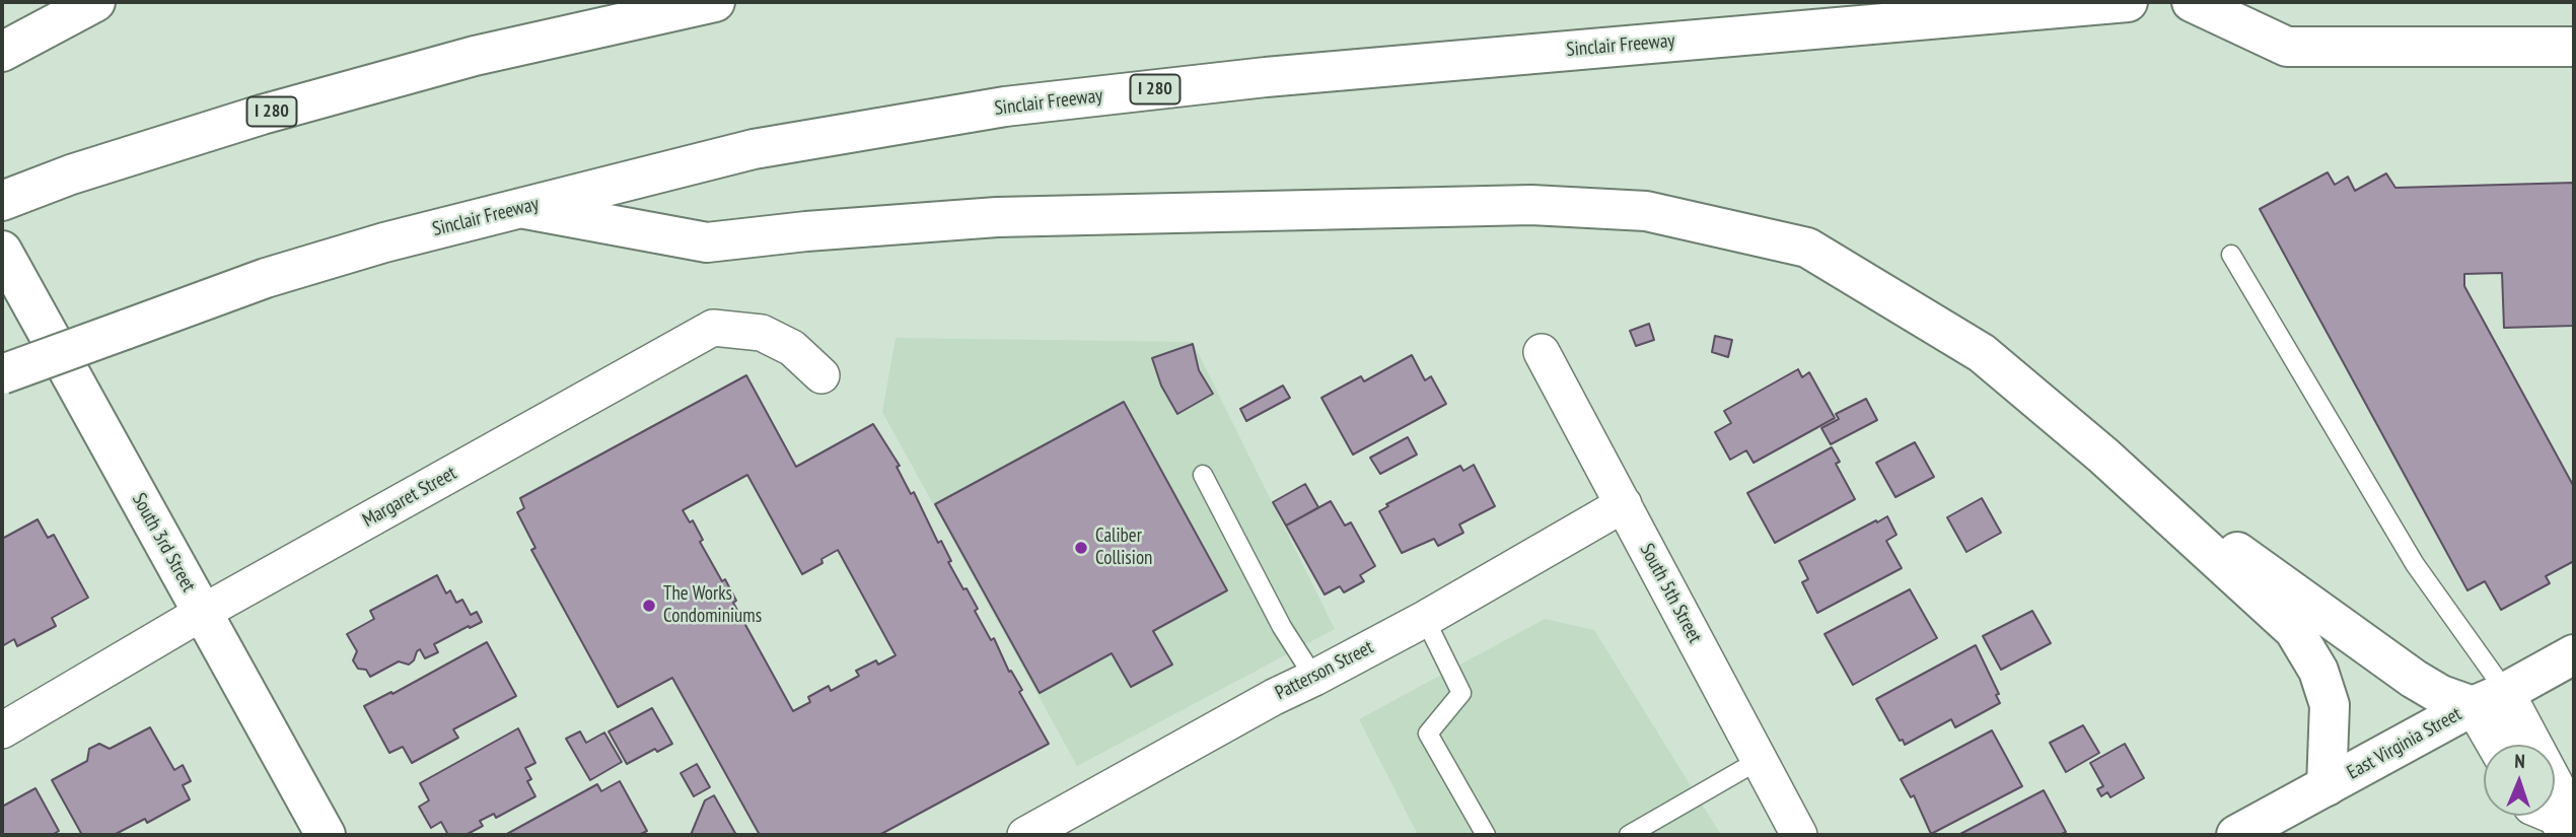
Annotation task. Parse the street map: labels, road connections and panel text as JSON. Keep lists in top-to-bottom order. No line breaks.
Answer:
{"streets":{"main road":["Sinclair Freeway","I 280","South 3rd Street","East Virginia Street"],"street":["Margaret Street","South 5th Street","Patterson Street"]},"crossings":[["Margaret Street","South 3rd Street"],["South 5th Street","Patterson Street"]],"places":["Caliber Collision","The Works Condominiums"],"north":"top"}
